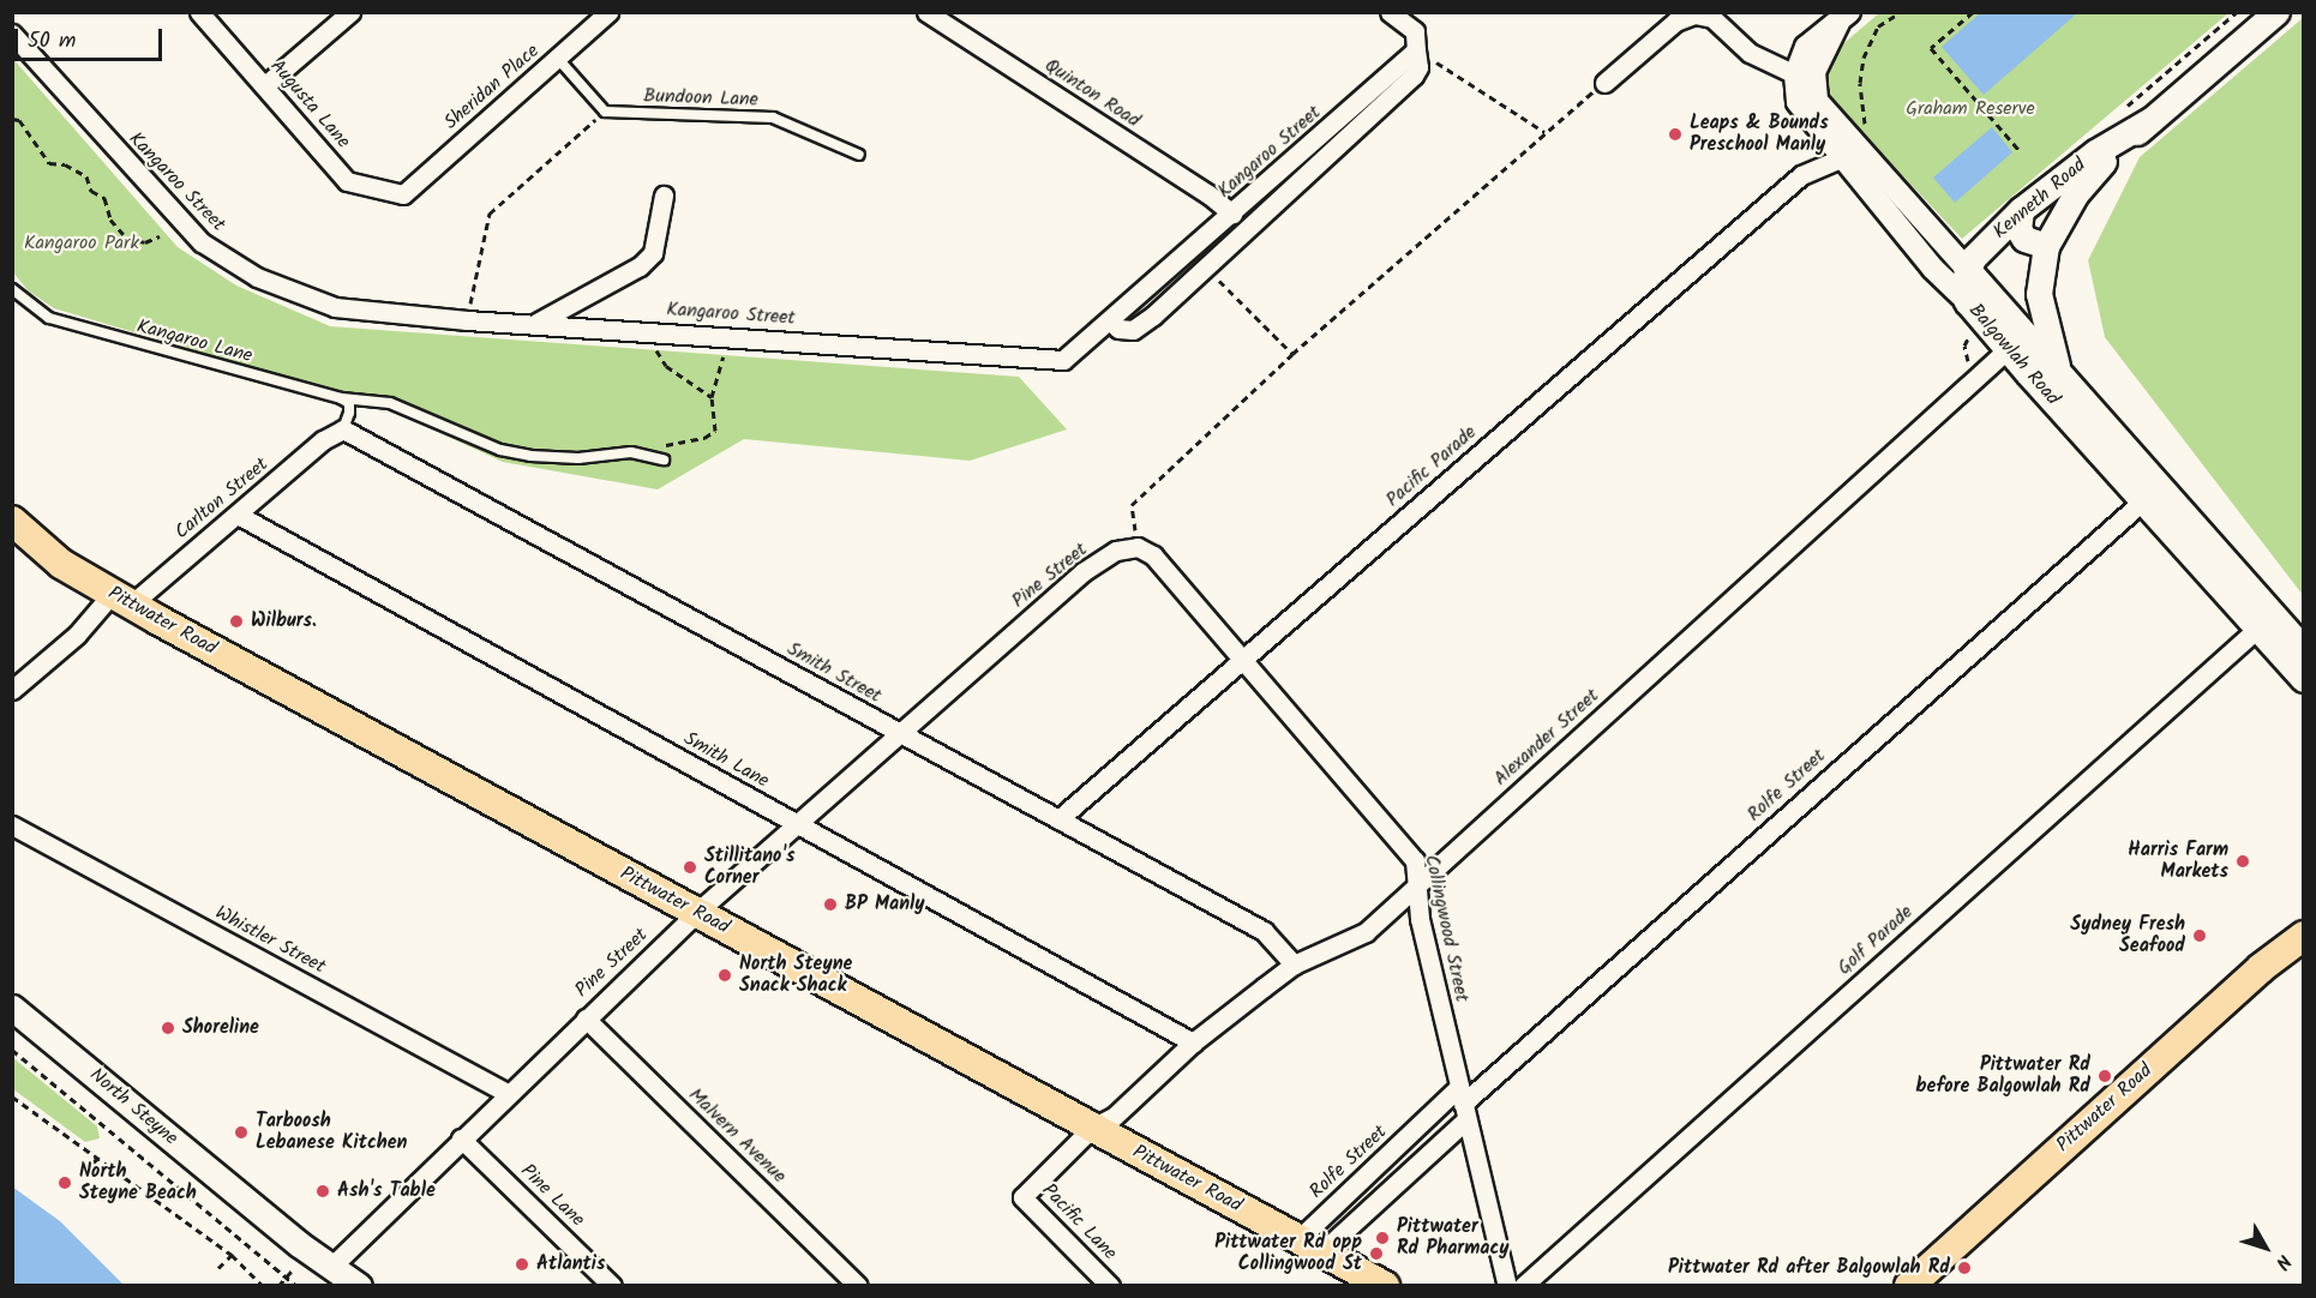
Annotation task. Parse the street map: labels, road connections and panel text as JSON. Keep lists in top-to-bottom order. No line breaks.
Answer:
{"streets":{"main road":["Kenneth Road","Balgowlah Road","Pittwater Road","North Steyne"],"street":["Sheridan Place","Quinton Road","Augusta Lane","Kangaroo Street","Pacific Parade","Carlton Street","Pine Street","Smith Street","Alexander Street","Smith Lane","Rolfe Street","Collingwood Street","Whistler Street","Golf Parade","Malvern Avenue","Pine Lane","Pacific Lane"],"lane":["Bundoon Lane","Kangaroo Lane"]},"crossings":[["Sheridan Place","Augusta Lane"],["Quinton Road","Kangaroo Street"],["Kenneth Road","Balgowlah Road"],["Balgowlah Road","Pacific Parade"],["Balgowlah Road","Alexander Street"],["Balgowlah Road","Rolfe Street"],["Balgowlah Road","Golf Parade"],["Pacific Parade","Smith Street"],["Pacific Parade","Collingwood Street"],["Carlton Street","Pittwater Road"],["Carlton Street","Smith Street"],["Carlton Street","Smith Lane"],["Pine Street","Pittwater Road"],["Pine Street","Smith Street"],["Pine Street","Smith Lane"],["Pine Street","Collingwood Street"],["Pine Street","Whistler Street"],["Pine Street","North Steyne"],["Pine Street","Malvern Avenue"],["Pine Street","Pine Lane"],["Pittwater Road","Alexander Street"],["Pittwater Road","Rolfe Street"],["Pittwater Road","Pacific Lane"],["Smith Street","Alexander Street"],["Alexander Street","Smith Lane"],["Alexander Street","Collingwood Street"],["Alexander Street","Pacific Lane"],["Rolfe Street","Collingwood Street"]],"parks":["Graham Reserve","Kangaroo Park"],"places":["Leaps & Bounds Preschool Manly","Wilburs.","Harris Farm Markets","Stillitano's Corner","BP Manly","Sydney Fresh Seafood","North Steyne Snack Shack","Shoreline","Pittwater Rd before Balgowlah Rd","Tarboosh Lebanese Kitchen","North Steyne Beach","Ash's Table","Pittwater Rd Pharmacy","Pittwater Rd opp Collingwood St","Atlantis","Pittwater Rd after Balgowlah Rd"],"scale_bar":"50 m","north":"bottom right"}
